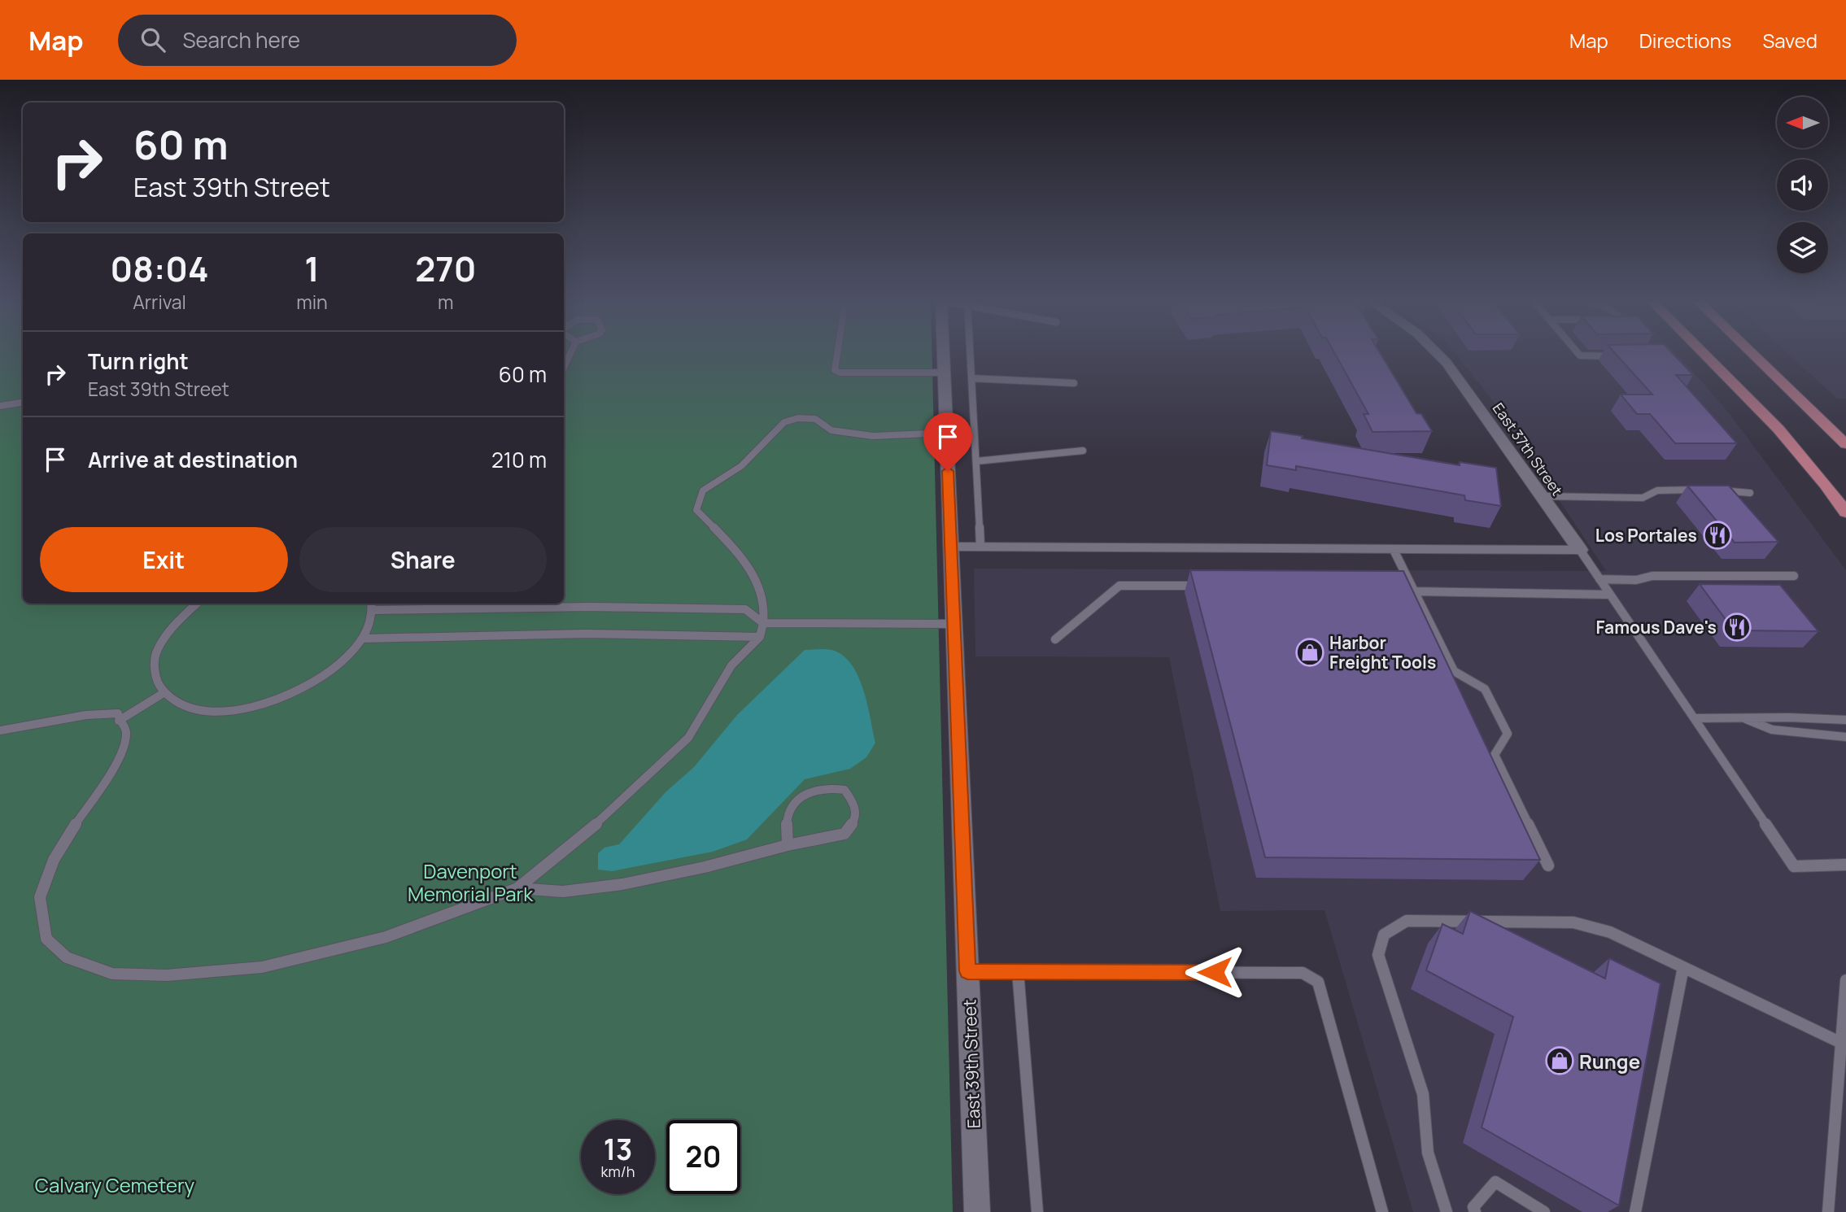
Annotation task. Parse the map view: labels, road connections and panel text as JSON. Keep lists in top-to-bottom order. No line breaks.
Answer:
{"streets":{"street":["East 37th Street","East 39th Street"]},"parks":["Davenport Memorial Park","Calvary Cemetery"],"places":{"restaurant":["Los Portales","Famous Dave's"],"shop":["Harbor Freight Tools","Runge"]},"north":"left","page":{"header":"Map","search":"Search here","nav":["Map","Directions","Saved"],"turn":["60 m","East 39th Street"],"eta":["08:04","Arrival","1","min","270","m"],"list":[{"name":"Turn right","note":"East 39th Street","value":"60 m"},{"name":"Arrive at destination","value":"210 m"}],"buttons":["Exit","Share"],"speed":"13 km/h","limit":"20"}}
